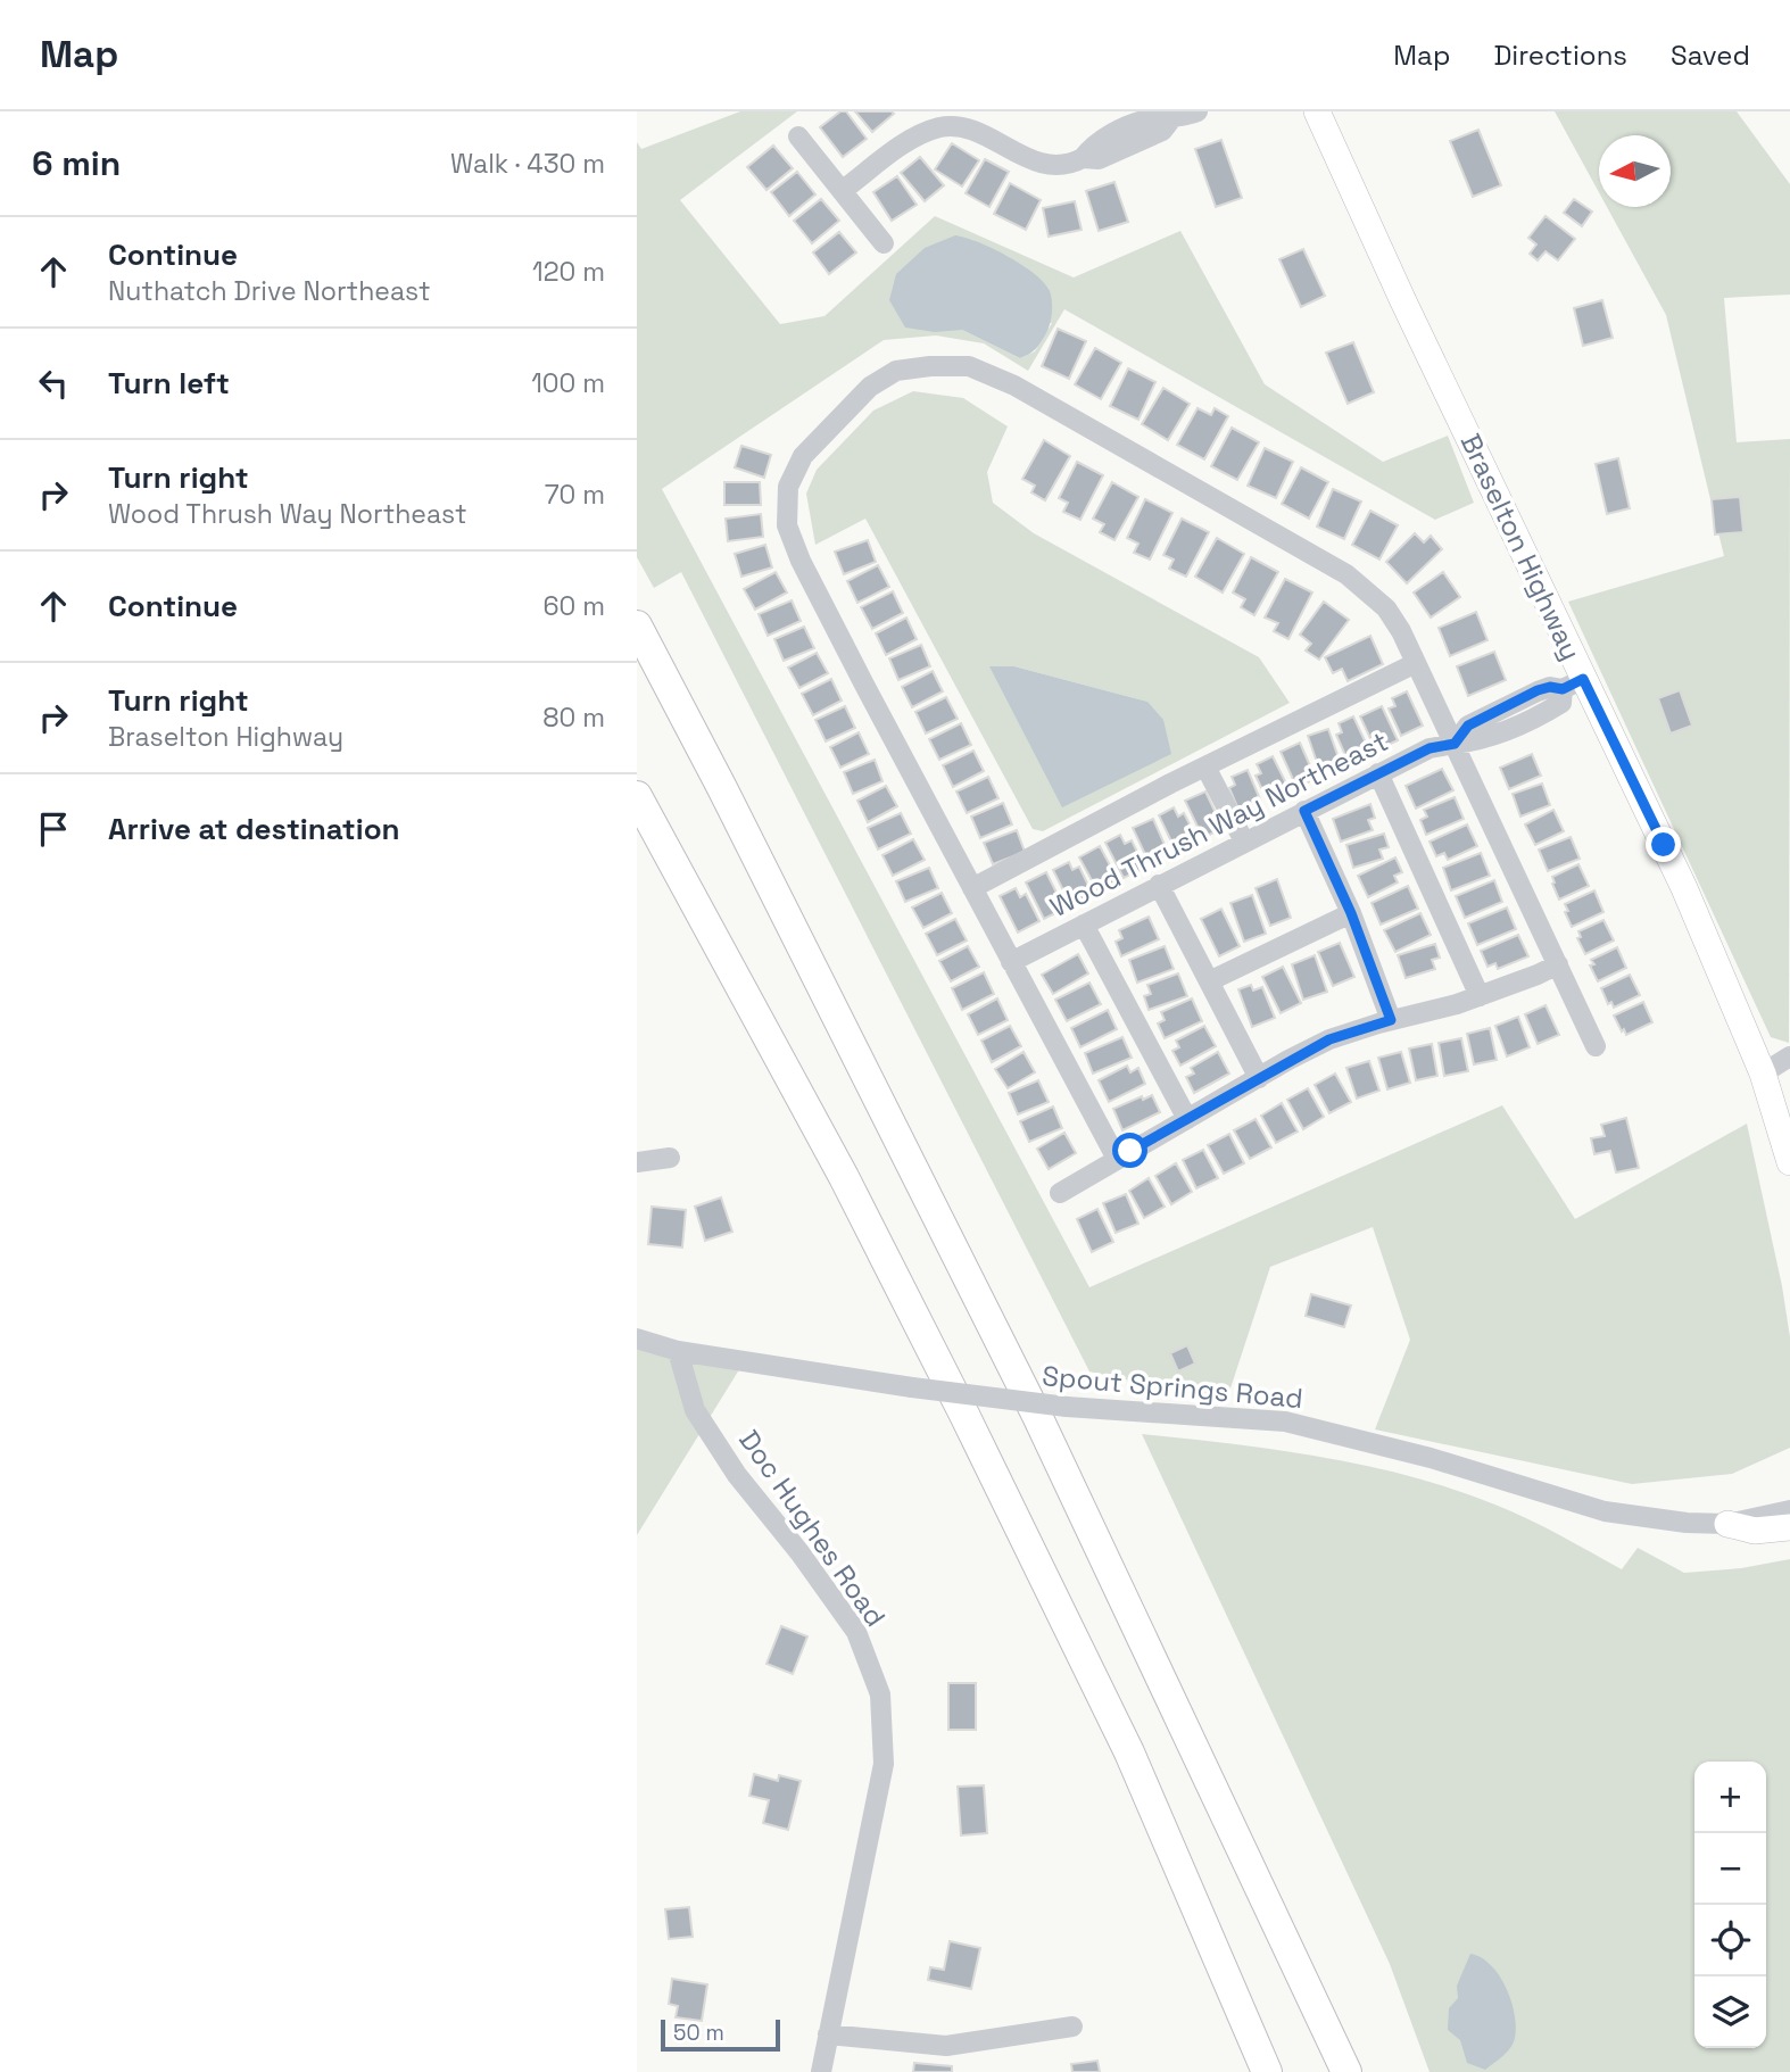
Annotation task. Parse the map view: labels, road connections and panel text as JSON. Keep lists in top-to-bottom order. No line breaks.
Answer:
{"streets":{"main road":["Braselton Highway"],"street":["Wood Thrush Way Northeast","Spout Springs Road","Doc Hughes Road"]},"crossings":[["Spout Springs Road","Doc Hughes Road"]],"scale_bar":"50 m","north":"left","page":{"header":"Map","nav":["Map","Directions","Saved"],"heading":["6 min","Walk · 430 m"],"list":[["Continue","Nuthatch Drive Northeast","120 m"],["Turn left","100 m"],["Turn right","Wood Thrush Way Northeast","70 m"],["Continue","60 m"],["Turn right","Braselton Highway","80 m"],"Arrive at destination"],"map_buttons":["+","−"],"scale":"50 m"}}
